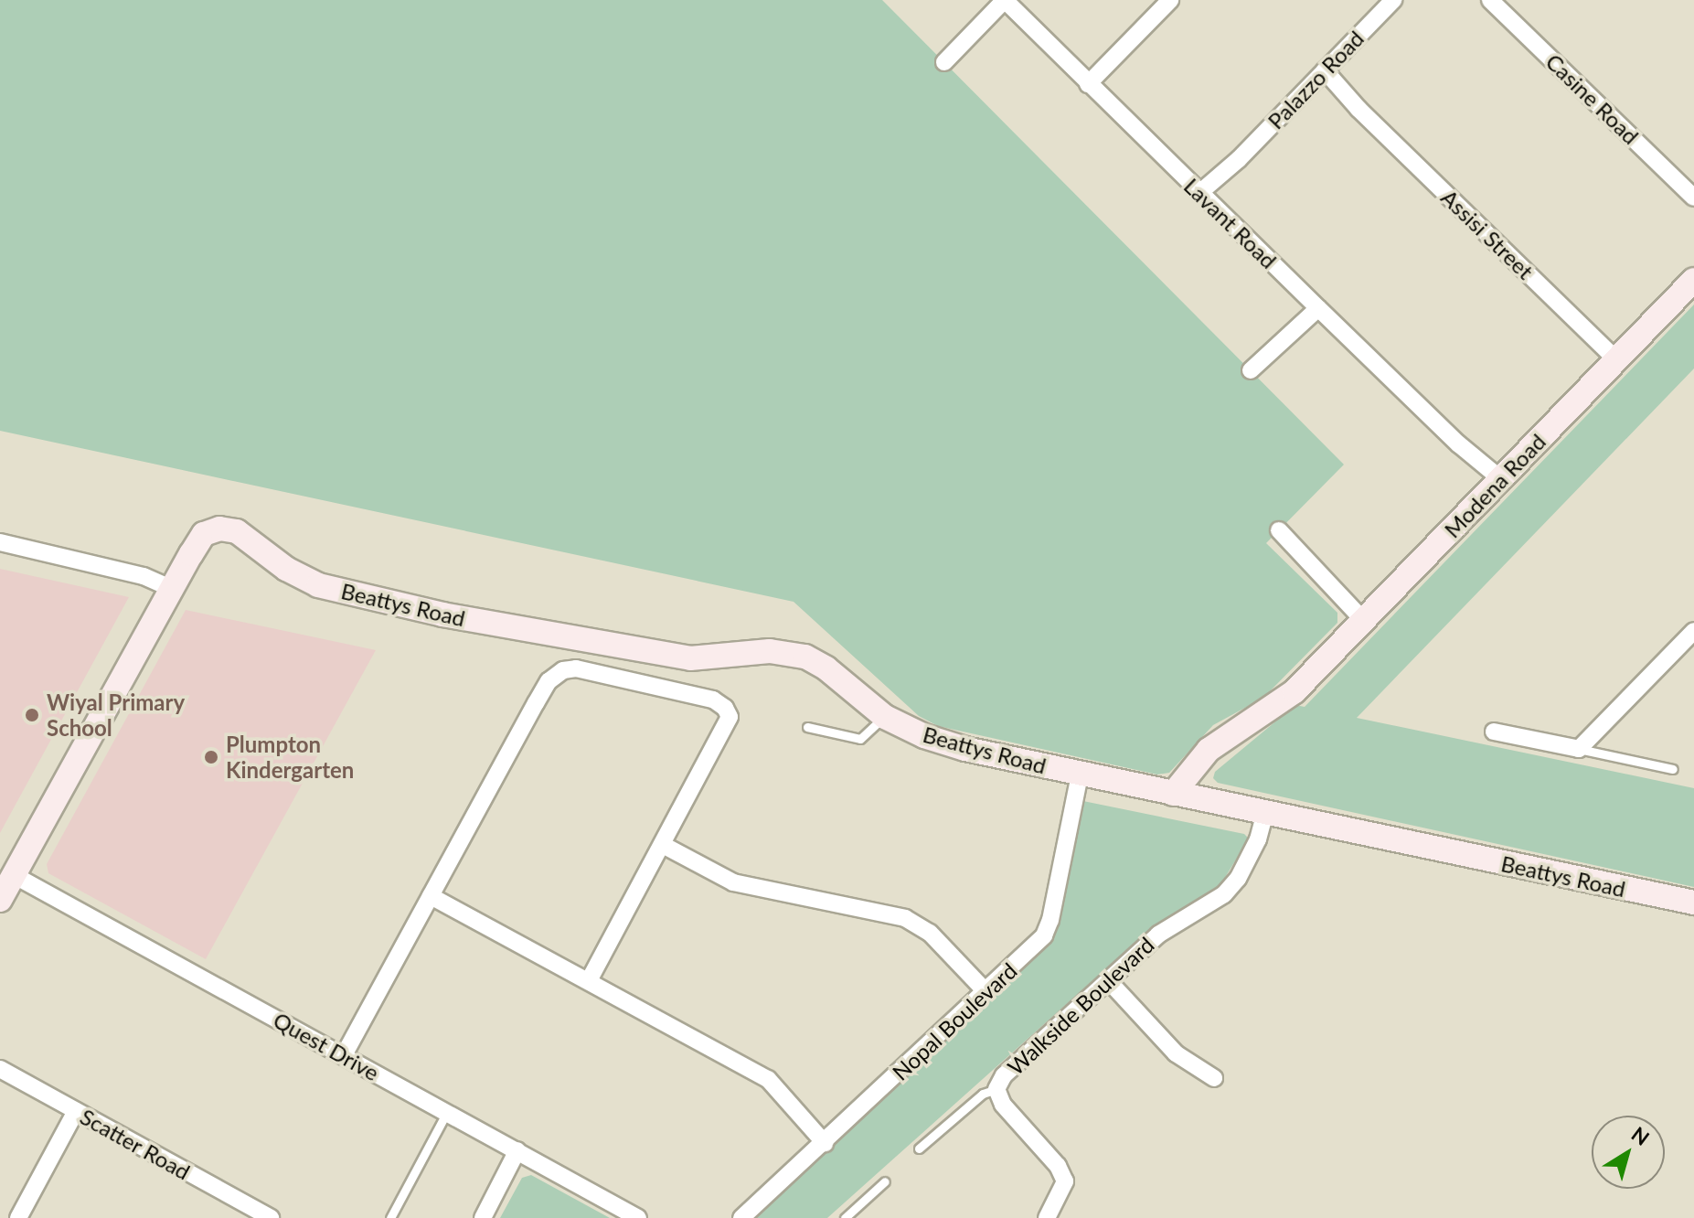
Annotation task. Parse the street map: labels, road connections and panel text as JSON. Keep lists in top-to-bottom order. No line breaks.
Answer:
{"streets":{"street":["Palazzo Road","Casine Road","Lavant Road","Assisi Street","Modena Road","Beattys Road","Walkside Boulevard","Nopal Boulevard","Quest Drive","Scatter Road"]},"crossings":[["Palazzo Road","Lavant Road"],["Palazzo Road","Assisi Street"],["Lavant Road","Modena Road"],["Assisi Street","Modena Road"],["Modena Road","Beattys Road"],["Beattys Road","Walkside Boulevard"],["Beattys Road","Nopal Boulevard"],["Beattys Road","Quest Drive"]],"places":["Wiyal Primary School","Plumpton Kindergarten"],"north":"top right"}
